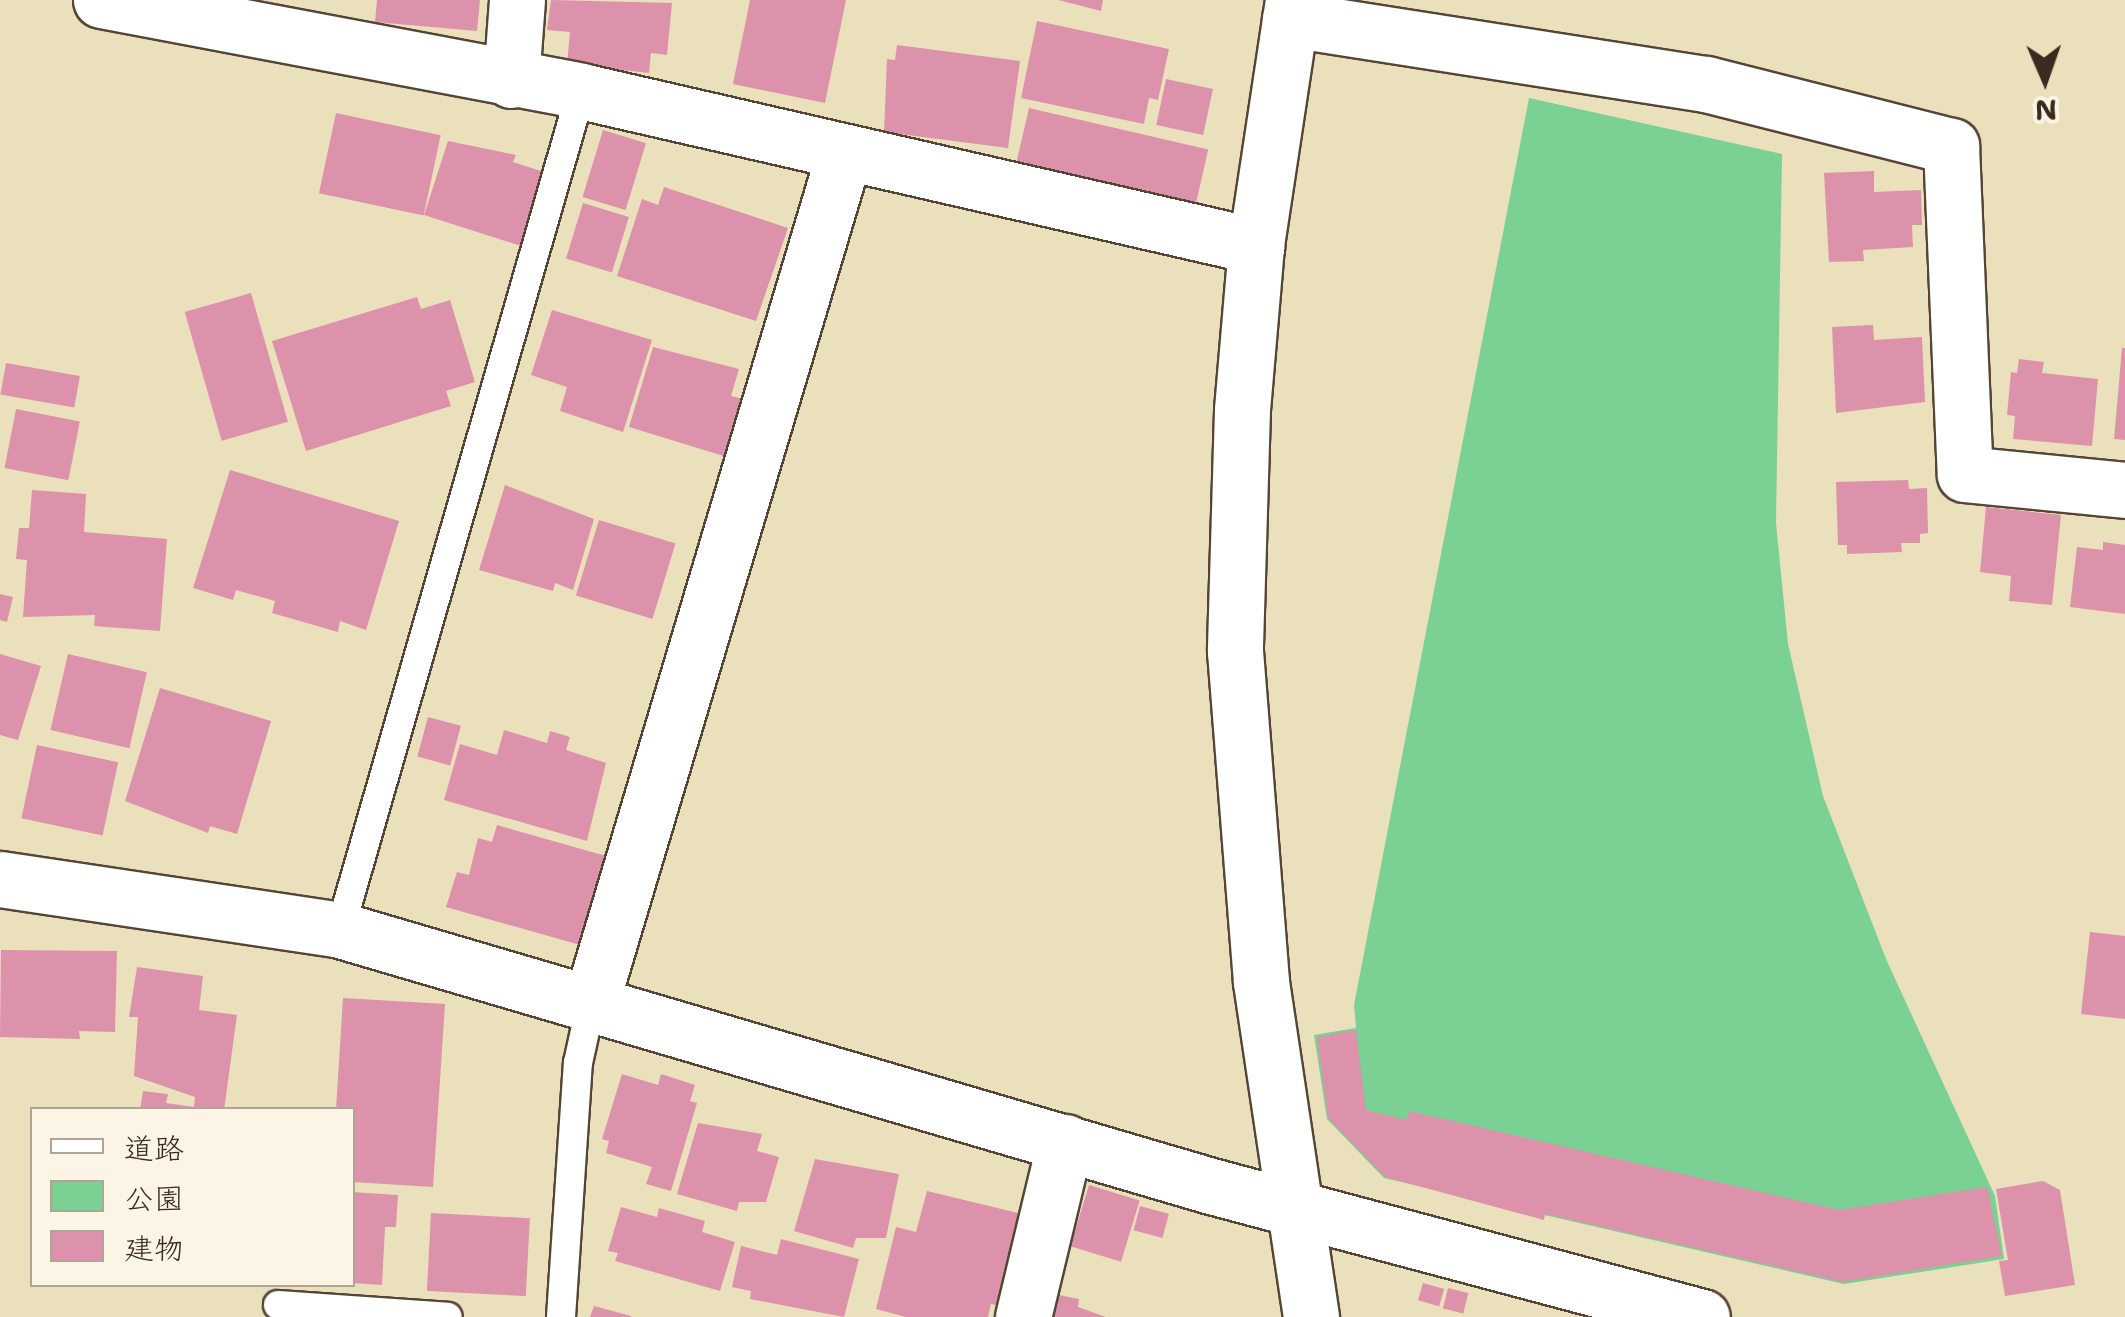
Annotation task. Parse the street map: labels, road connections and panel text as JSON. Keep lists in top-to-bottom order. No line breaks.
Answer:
{"legend":["道路","公園","建物"],"north":"bottom"}
